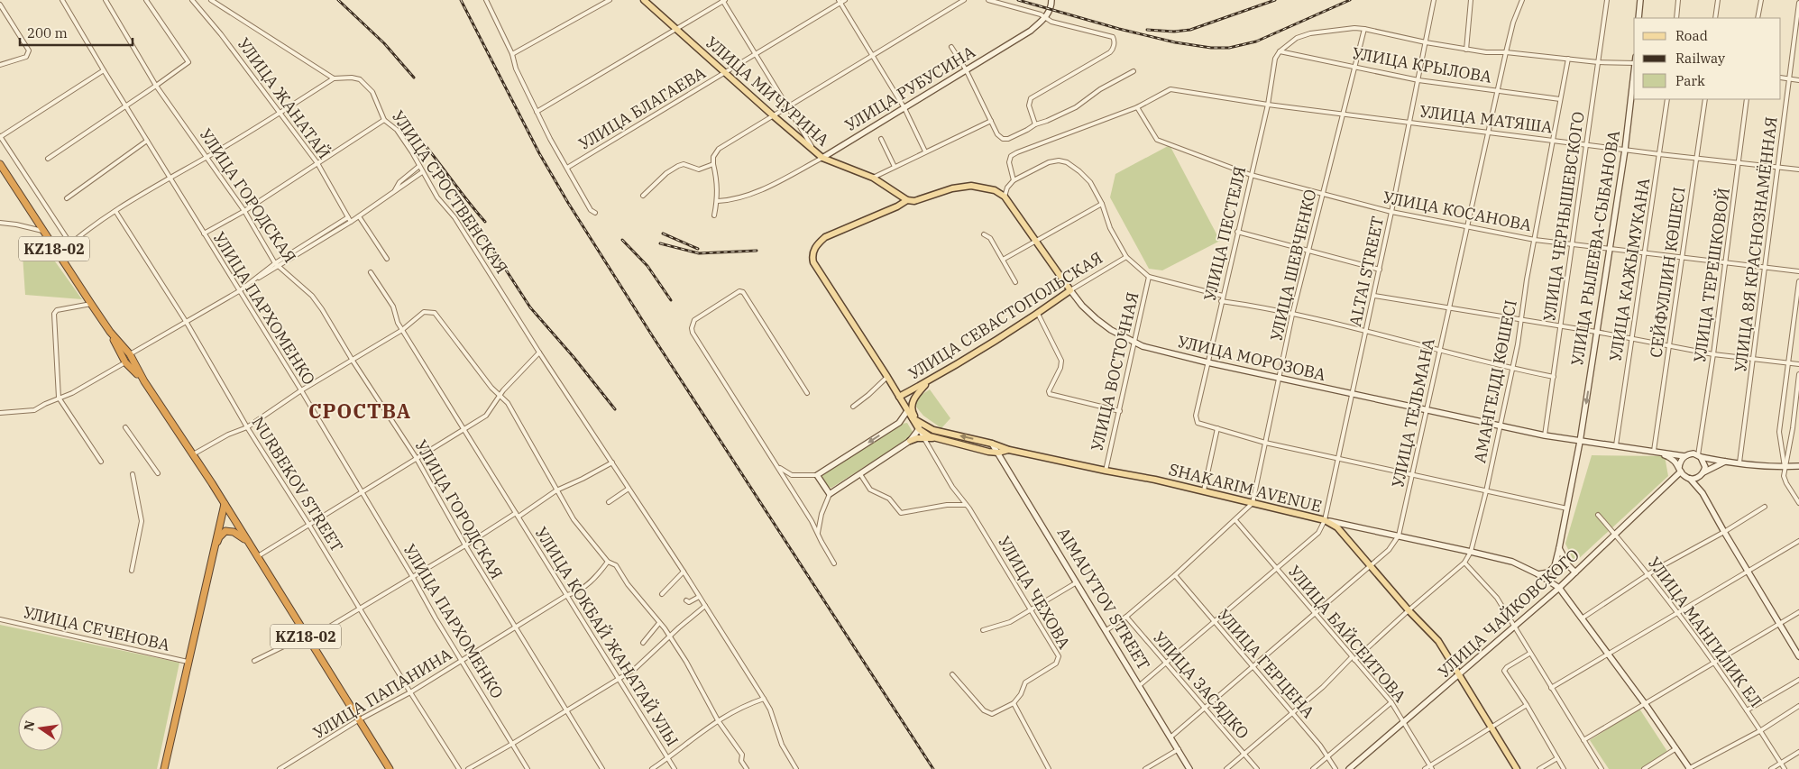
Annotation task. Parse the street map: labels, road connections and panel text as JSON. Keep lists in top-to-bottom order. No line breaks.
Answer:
{"streets":{"highway":["KZ18-02"],"main road":["УЛИЦА МИЧУРИНА","УЛИЦА СЕВАСТОПОЛЬСКАЯ","УЛИЦА МОРОЗОВА","SHAKARIM AVENUE","УЛИЦА ЧЕХОВА"],"street":["УЛИЦА КРЫЛОВА","УЛИЦА РУБУСИНА","УЛИЦА ЖАНАТАЙ","УЛИЦА БЛАГАЕВА","УЛИЦА МАТЯША","УЛИЦА СРОСТВЕНСКАЯ","УЛИЦА ГОРОДСКАЯ","УЛИЦА КОСАНОВА","УЛИЦА ЧЕРНЫШЕВСКОГО","УЛИЦА ПЕСТЕЛЯ","УЛИЦА 8Я КРАСНОЗНАМЁННАЯ","УЛИЦА РЫЛЕЕВА-СЫБАНОВА","УЛИЦА ШЕВЧЕНКО","УЛИЦА КАЖЫМУКАНА","ALTAI STREET","СЕЙФУЛЛИН КӨШЕСІ","УЛИЦА ТЕРЕШКОВОЙ","УЛИЦА ПАРХОМЕНКО","УЛИЦА ВОСТОЧНАЯ","АМАНГЕЛДІ КӨШЕСІ","УЛИЦА ТЕЛЬМАНА","NURBEKOV STREET","AIMAUYTOV STREET","УЛИЦА ЧАЙКОВСКОГО","УЛИЦА СЕЧЕНОВА","УЛИЦА МАНГИЛИК ЕЛ","УЛИЦА БАЙСЕИТОВА","УЛИЦА КОКБАЙ ЖАНАТАЙ УЛЫ","УЛИЦА ГЕРЦЕНА","УЛИЦА ЗАСЯДКО","УЛИЦА ПАПАНИНА"]},"crossings":[["УЛИЦА КРЫЛОВА","УЛИЦА ПЕСТЕЛЯ"],["УЛИЦА КРЫЛОВА","УЛИЦА ШЕВЧЕНКО"],["УЛИЦА КРЫЛОВА","ALTAI STREET"],["УЛИЦА КРЫЛОВА","АМАНГЕЛДІ КӨШЕСІ"],["УЛИЦА КРЫЛОВА","УЛИЦА ТЕЛЬМАНА"],["УЛИЦА РУБУСИНА","УЛИЦА МИЧУРИНА"],["УЛИЦА МИЧУРИНА","УЛИЦА БЛАГАЕВА"],["УЛИЦА МИЧУРИНА","УЛИЦА ЧЕХОВА"],["УЛИЦА МАТЯША","УЛИЦА КОСАНОВА"],["УЛИЦА МАТЯША","УЛИЦА ЧЕРНЫШЕВСКОГО"],["УЛИЦА МАТЯША","УЛИЦА ПЕСТЕЛЯ"],["УЛИЦА МАТЯША","УЛИЦА 8Я КРАСНОЗНАМЁННАЯ"],["УЛИЦА МАТЯША","УЛИЦА РЫЛЕЕВА-СЫБАНОВА"],["УЛИЦА МАТЯША","УЛИЦА ШЕВЧЕНКО"],["УЛИЦА МАТЯША","УЛИЦА КАЖЫМУКАНА"],["УЛИЦА МАТЯША","ALTAI STREET"],["УЛИЦА МАТЯША","СЕЙФУЛЛИН КӨШЕСІ"],["УЛИЦА МАТЯША","УЛИЦА ТЕРЕШКОВОЙ"],["УЛИЦА МАТЯША","АМАНГЕЛДІ КӨШЕСІ"],["УЛИЦА МАТЯША","УЛИЦА ТЕЛЬМАНА"],["УЛИЦА СРОСТВЕНСКАЯ","УЛИЦА КОКБАЙ ЖАНАТАЙ УЛЫ"],["УЛИЦА ГОРОДСКАЯ","УЛИЦА ПАПАНИНА"],["УЛИЦА КОСАНОВА","УЛИЦА ЧЕРНЫШЕВСКОГО"],["УЛИЦА КОСАНОВА","УЛИЦА ПЕСТЕЛЯ"],["УЛИЦА КОСАНОВА","УЛИЦА 8Я КРАСНОЗНАМЁННАЯ"],["УЛИЦА КОСАНОВА","УЛИЦА РЫЛЕЕВА-СЫБАНОВА"],["УЛИЦА КОСАНОВА","УЛИЦА ШЕВЧЕНКО"],["УЛИЦА КОСАНОВА","УЛИЦА КАЖЫМУКАНА"],["УЛИЦА КОСАНОВА","ALTAI STREET"],["УЛИЦА КОСАНОВА","СЕЙФУЛЛИН КӨШЕСІ"],["УЛИЦА КОСАНОВА","УЛИЦА ТЕРЕШКОВОЙ"],["УЛИЦА КОСАНОВА","АМАНГЕЛДІ КӨШЕСІ"],["УЛИЦА КОСАНОВА","УЛИЦА ТЕЛЬМАНА"],["УЛИЦА ЧЕРНЫШЕВСКОГО","УЛИЦА МОРОЗОВА"],["УЛИЦА ПЕСТЕЛЯ","УЛИЦА МОРОЗОВА"],["УЛИЦА РЫЛЕЕВА-СЫБАНОВА","УЛИЦА МОРОЗОВА"],["KZ18-02","УЛИЦА ПАПАНИНА"],["УЛИЦА ШЕВЧЕНКО","УЛИЦА МОРОЗОВА"],["УЛИЦА ШЕВЧЕНКО","SHAKARIM AVENUE"],["УЛИЦА КАЖЫМУКАНА","УЛИЦА МОРОЗОВА"],["ALTAI STREET","УЛИЦА МОРОЗОВА"],["ALTAI STREET","SHAKARIM AVENUE"],["СЕЙФУЛЛИН КӨШЕСІ","УЛИЦА МОРОЗОВА"],["УЛИЦА ТЕРЕШКОВОЙ","УЛИЦА МОРОЗОВА"],["УЛИЦА ТЕРЕШКОВОЙ","УЛИЦА ЧАЙКОВСКОГО"],["УЛИЦА ПАРХОМЕНКО","УЛИЦА ПАПАНИНА"],["УЛИЦА СЕВАСТОПОЛЬСКАЯ","УЛИЦА МОРОЗОВА"],["УЛИЦА СЕВАСТОПОЛЬСКАЯ","УЛИЦА ЧЕХОВА"],["УЛИЦА МОРОЗОВА","УЛИЦА ВОСТОЧНАЯ"],["УЛИЦА МОРОЗОВА","АМАНГЕЛДІ КӨШЕСІ"],["УЛИЦА МОРОЗОВА","УЛИЦА ТЕЛЬМАНА"],["УЛИЦА МОРОЗОВА","УЛИЦА ЧАЙКОВСКОГО"],["УЛИЦА ВОСТОЧНАЯ","SHAKARIM AVENUE"],["АМАНГЕЛДІ КӨШЕСІ","SHAKARIM AVENUE"],["АМАНГЕЛДІ КӨШЕСІ","УЛИЦА БАЙСЕИТОВА"],["АМАНГЕЛДІ КӨШЕСІ","УЛИЦА ГЕРЦЕНА"],["АМАНГЕЛДІ КӨШЕСІ","УЛИЦА ЗАСЯДКО"],["УЛИЦА ТЕЛЬМАНА","SHAKARIM AVENUE"],["УЛИЦА ТЕЛЬМАНА","AIMAUYTOV STREET"],["УЛИЦА ТЕЛЬМАНА","УЛИЦА БАЙСЕИТОВА"],["УЛИЦА ТЕЛЬМАНА","УЛИЦА ГЕРЦЕНА"],["УЛИЦА ТЕЛЬМАНА","УЛИЦА ЗАСЯДКО"],["NURBEKOV STREET","УЛИЦА ПАПАНИНА"],["SHAKARIM AVENUE","УЛИЦА ЧЕХОВА"],["SHAKARIM AVENUE","AIMAUYTOV STREET"],["SHAKARIM AVENUE","УЛИЦА ЧАЙКОВСКОГО"],["УЛИЦА ЧАЙКОВСКОГО","УЛИЦА МАНГИЛИК ЕЛ"],["УЛИЦА ЧАЙКОВСКОГО","УЛИЦА БАЙСЕИТОВА"],["УЛИЦА КОКБАЙ ЖАНАТАЙ УЛЫ","УЛИЦА ПАПАНИНА"]],"districts":["СРОСТВА"],"legend":["Road","Railway","Park"],"scale_bar":"200 m","north":"left"}
